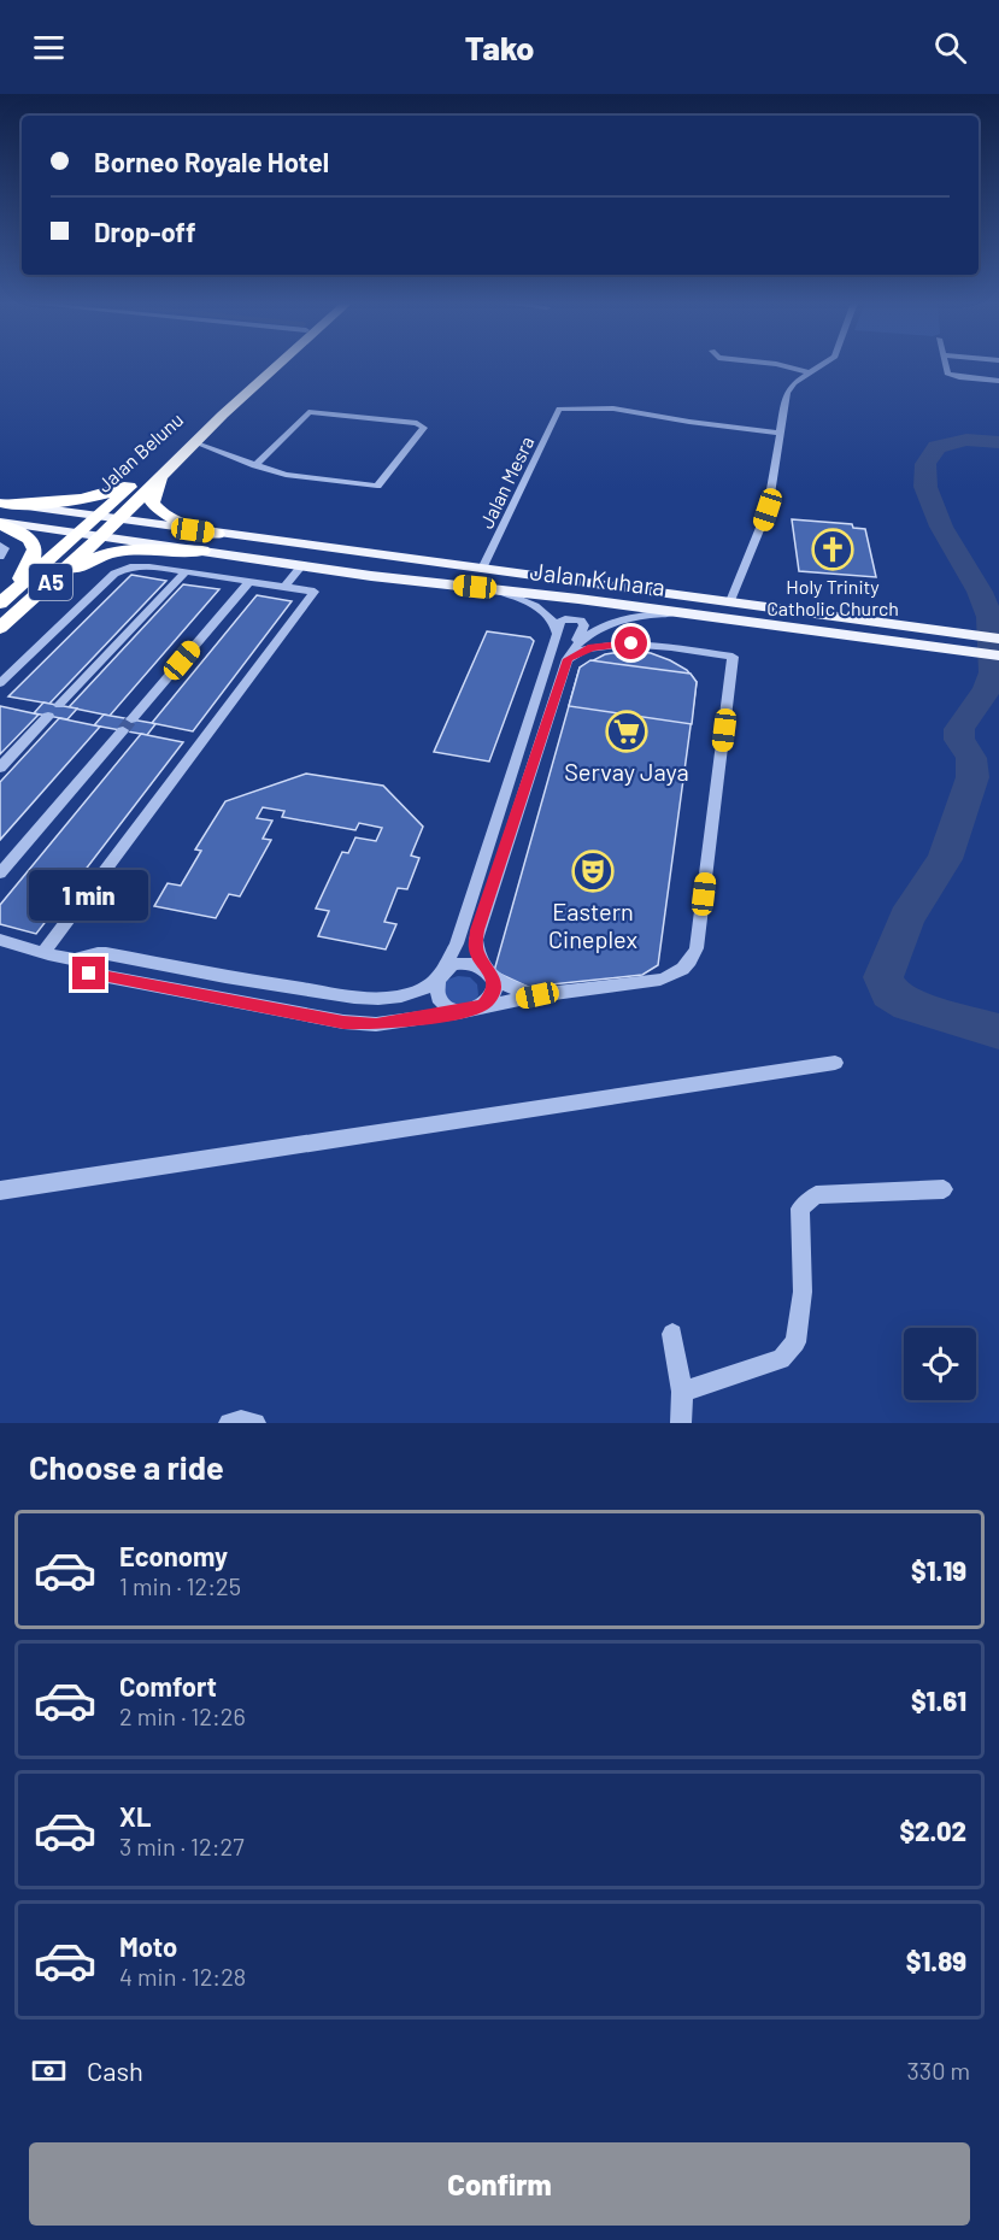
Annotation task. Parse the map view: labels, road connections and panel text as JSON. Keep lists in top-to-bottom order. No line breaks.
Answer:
{"streets":{"highway":["Jalan Belunu","A5"],"main road":["Jalan Kuhara"],"street":["Jalan Mesra"]},"crossings":[["Jalan Belunu","Jalan Kuhara"],["Jalan Belunu","A5"],["Jalan Mesra","Jalan Kuhara"],["Jalan Kuhara","A5"]],"places":{"church":["Holy Trinity Catholic Church"],"supermarket":["Servay Jaya"],"theatre":["Eastern Cineplex"]},"page":{"header":"Tako","banner":["Borneo Royale Hotel","Drop-off"],"bubble":"1 min","heading":"Choose a ride","list":[{"name":"Economy","note":"1 min · 12:25","value":"$1.19"},{"name":"Comfort","note":"2 min · 12:26","value":"$1.61"},{"name":"XL","note":"3 min · 12:27","value":"$2.02"},{"name":"Moto","note":"4 min · 12:28","value":"$1.89"}],"pay":["Cash","330 m"],"buttons":"Confirm"}}
